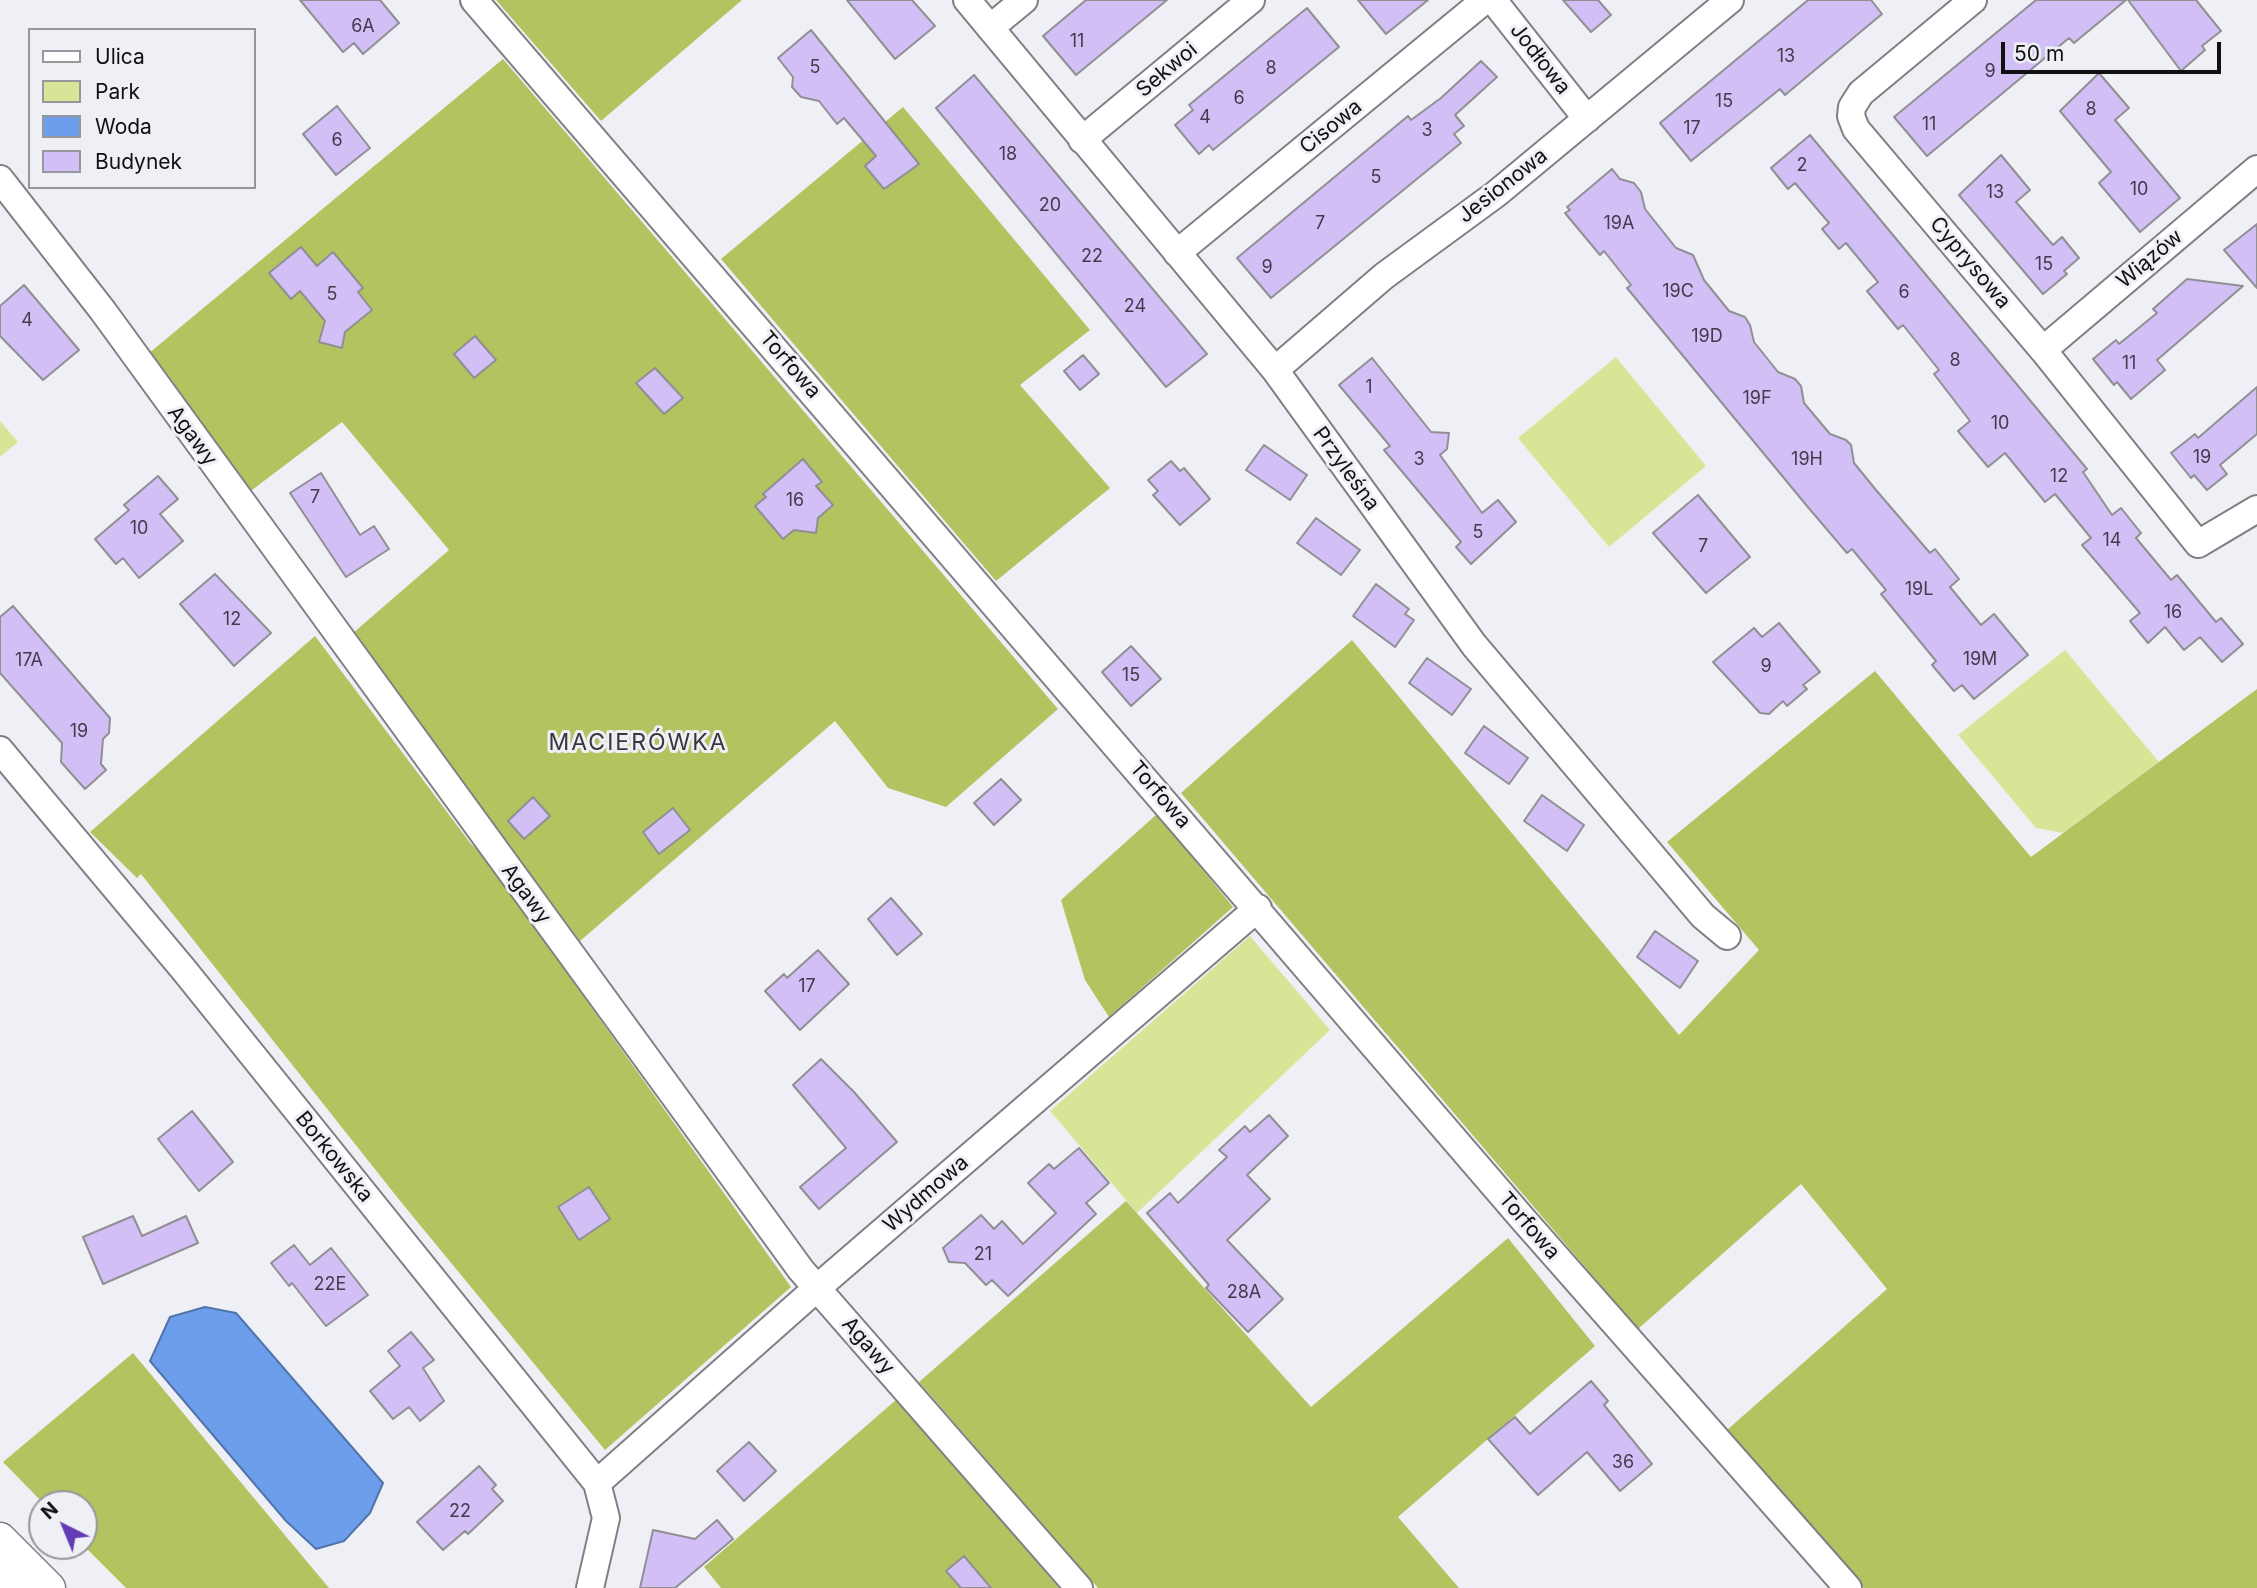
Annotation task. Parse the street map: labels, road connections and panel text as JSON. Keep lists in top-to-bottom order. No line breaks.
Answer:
{"streets":{"street":["Jodłowa","Sekwoi","Cisowa","Jesionowa","Wiązów","Cyprysowa","Torfowa","Agawy","Przyleśna","Borkowska","Wydmowa"]},"crossings":[["Jodłowa","Jesionowa"],["Sekwoi","Przyleśna"],["Cisowa","Przyleśna"],["Jesionowa","Przyleśna"],["Wiązów","Cyprysowa"],["Torfowa","Wydmowa"],["Agawy","Wydmowa"],["Borkowska","Wydmowa"]],"districts":["MACIERÓWKA"],"house_numbers":["6A","11","13","5","8","9","6","15","8","4","11","17","3","6","18","2","5","10","13","20","7","19A","22","15","9","19C","6","5","24","4","19D","8","11","1","19F","10","19","3","19H","12","7","16","10","5","14","7","19L","16","12","19M","17A","9","15","19","17","21","22E","28A","36","22"],"legend":["Ulica","Park","Woda","Budynek"],"scale_bar":"50 m","north":"top left"}
